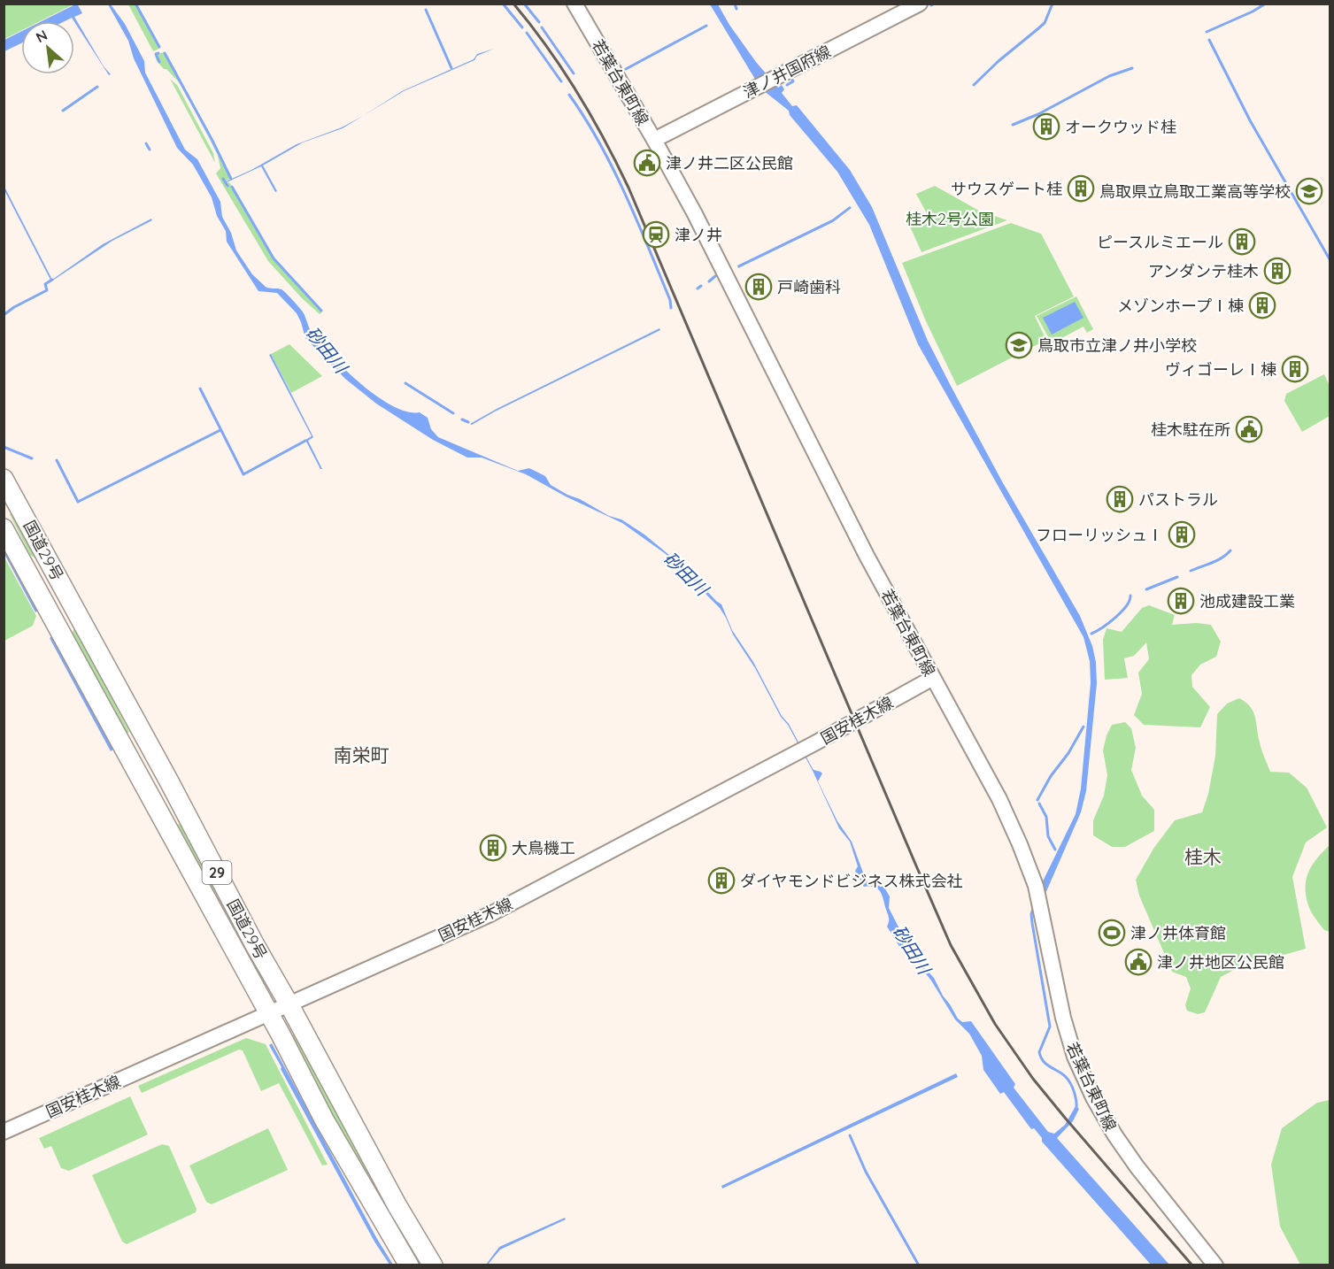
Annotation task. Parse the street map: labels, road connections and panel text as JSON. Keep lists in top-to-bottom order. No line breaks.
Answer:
{"streets":{"highway":["国道29号","29"],"main road":["津ノ井国府線","若葉台東町線","国安桂木線"]},"crossings":[["津ノ井国府線","若葉台東町線"],["若葉台東町線","国安桂木線"],["国道29号","国安桂木線"]],"districts":["南栄町","桂木"],"water":["砂田川"],"parks":["桂木2号公園"],"places":{"building":["オークウッド桂","サウスゲート桂","ピースルミエール","アンダンテ桂木","戸崎歯科","メゾンホープⅠ棟","ヴィゴーレⅠ棟","パストラル","フローリッシュⅠ","池成建設工業","大鳥機工","ダイヤモンドビジネス株式会社"],"public building":["津ノ井二区公民館","桂木駐在所","津ノ井地区公民館"],"school or university":["鳥取県立鳥取工業高等学校","鳥取市立津ノ井小学校"],"station":["津ノ井"],"sports":["津ノ井体育館"]},"north":"top left"}
